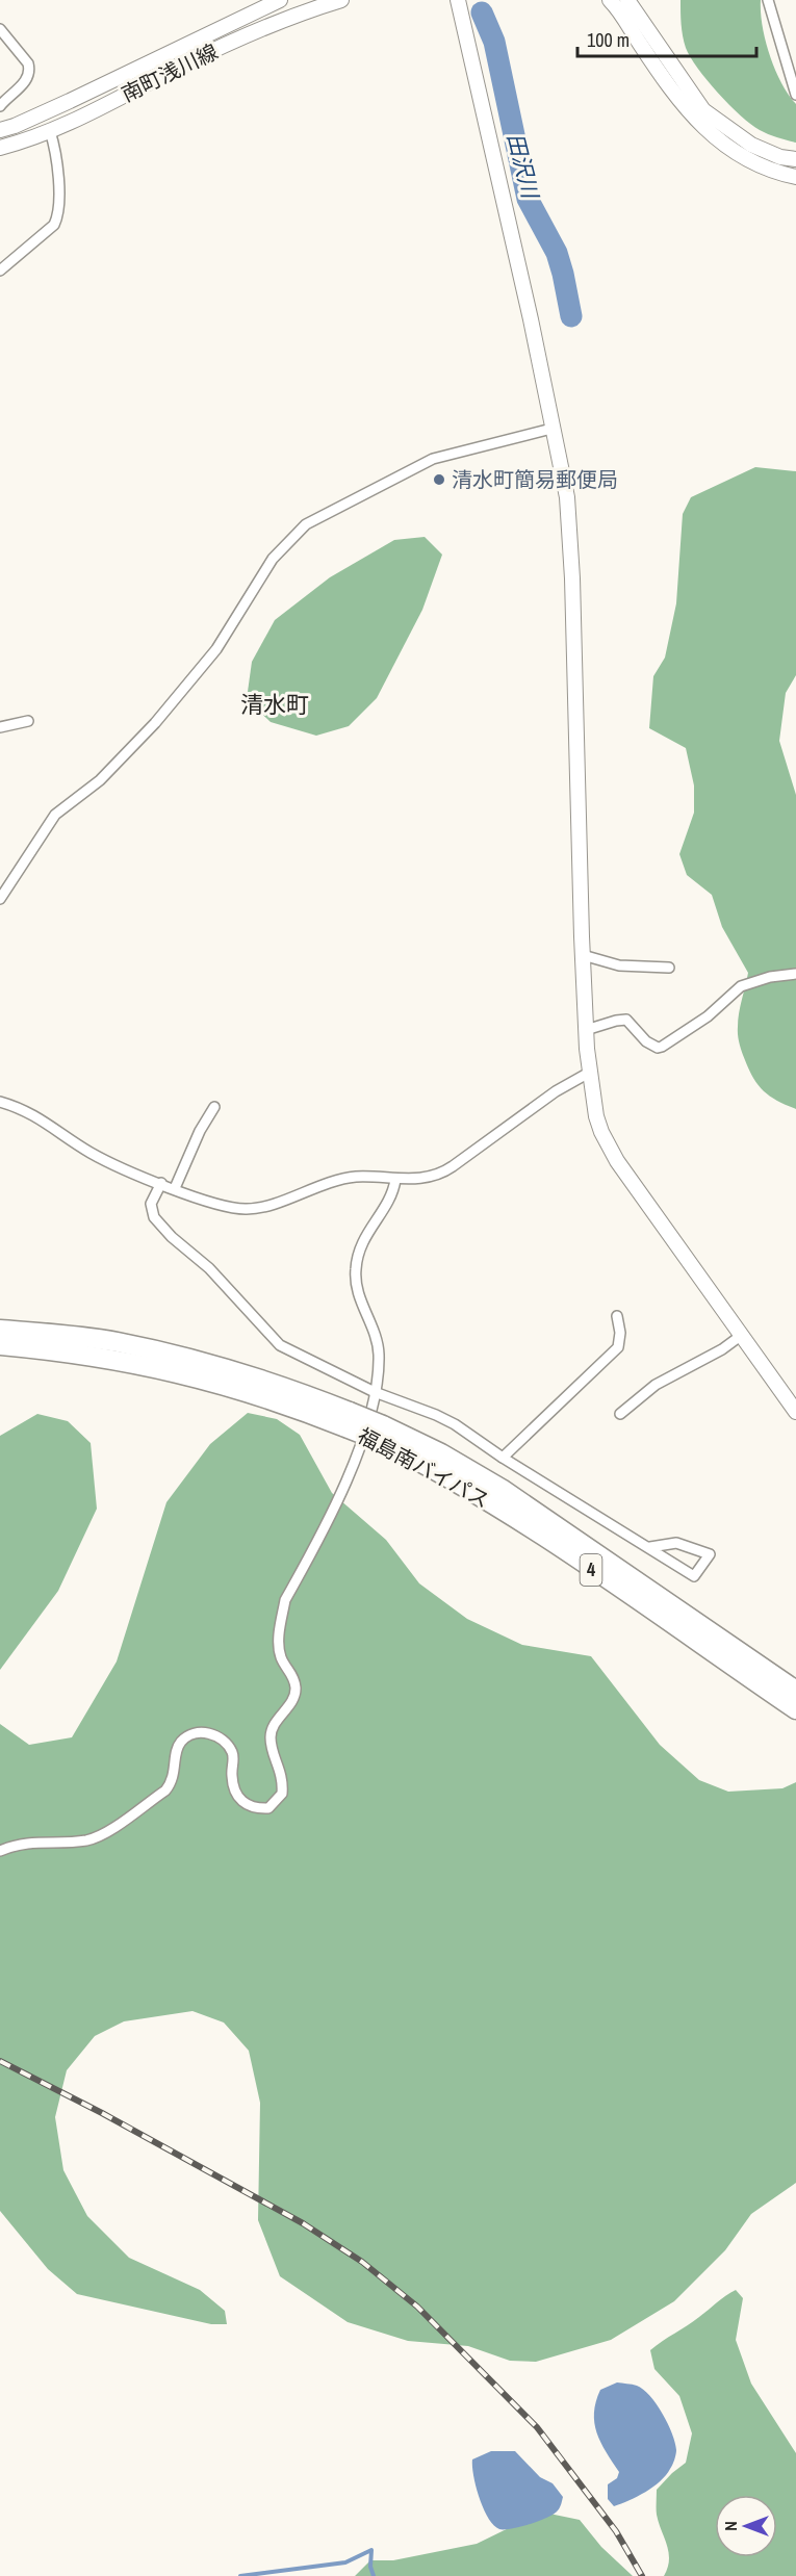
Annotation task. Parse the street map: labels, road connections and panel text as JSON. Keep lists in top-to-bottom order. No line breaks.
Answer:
{"streets":{"highway":["福島南バイパス","4"],"street":["南町浅川線"]},"districts":["清水町"],"water":["田沢川"],"places":["清水町簡易郵便局"],"scale_bar":"100 m","north":"left"}
